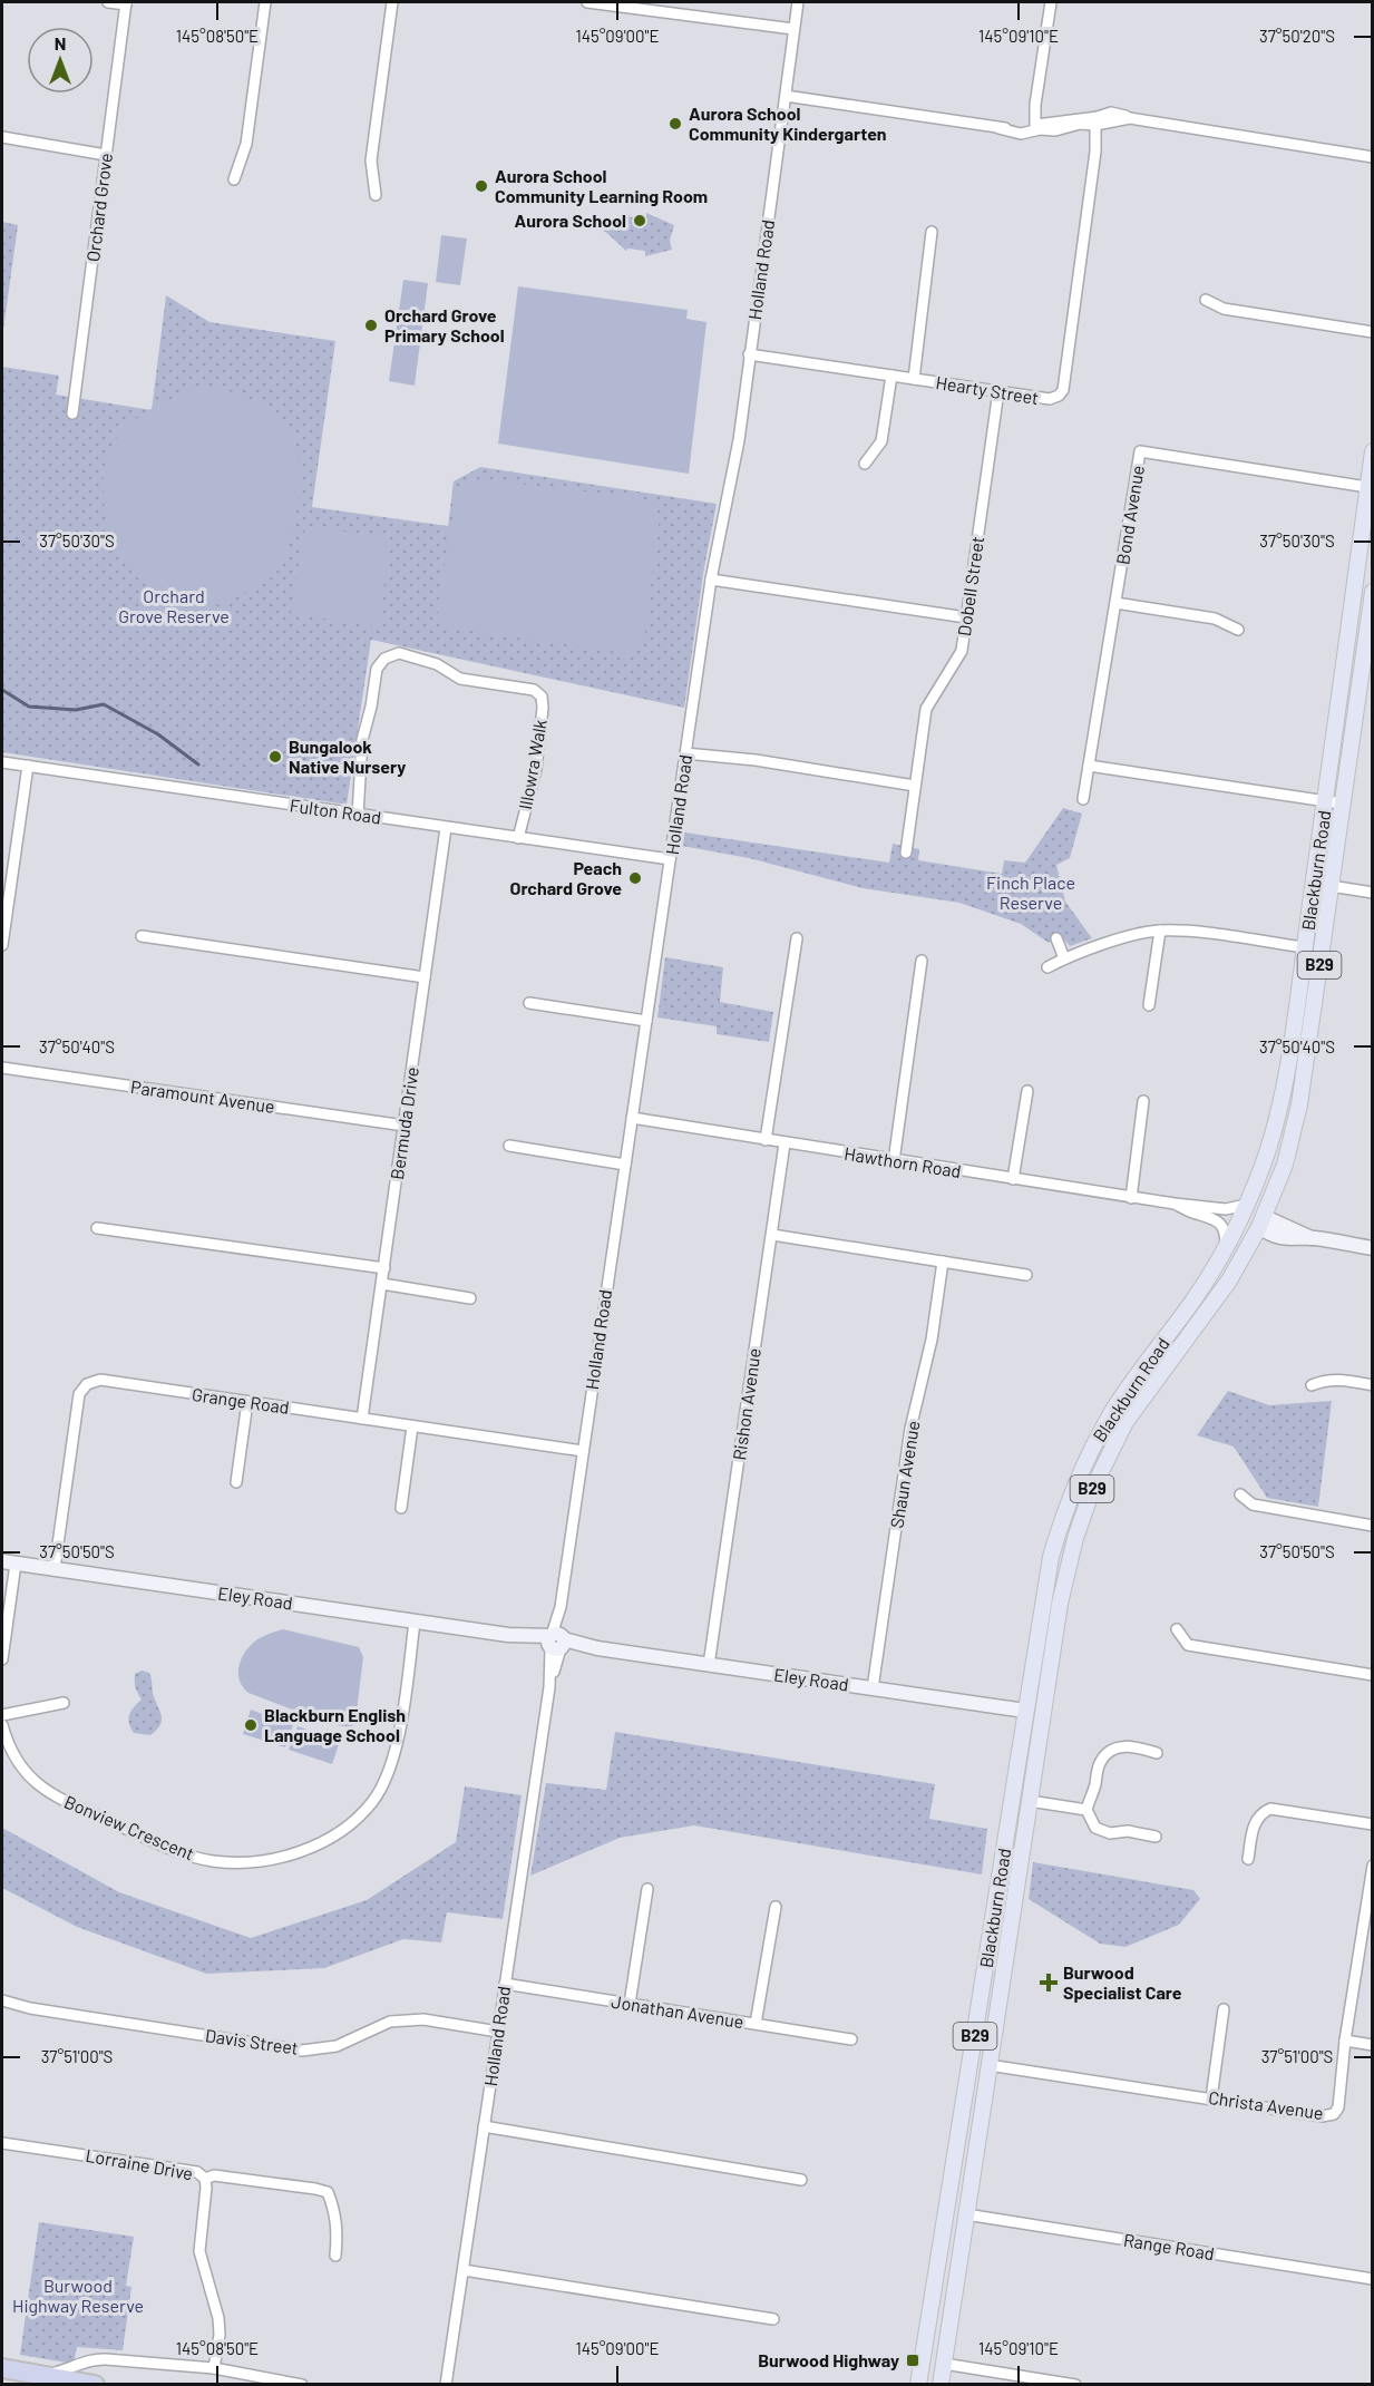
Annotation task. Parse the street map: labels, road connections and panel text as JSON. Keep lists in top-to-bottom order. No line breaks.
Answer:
{"streets":{"main road":["Blackburn Road","B29","Eley Road"],"street":["Orchard Grove","Holland Road","Hearty Street","Bond Avenue","Dobell Street","Illowra Walk","Fulton Road","Paramount Avenue","Bermuda Drive","Hawthorn Road","Grange Road","Rishon Avenue","Shaun Avenue","Bonview Crescent","Jonathan Avenue","Davis Street","Christa Avenue","Lorraine Drive","Range Road"]},"crossings":[["Holland Road","Hearty Street"],["Holland Road","Fulton Road"],["Holland Road","Hawthorn Road"],["Holland Road","Grange Road"],["Holland Road","Eley Road"],["Holland Road","Jonathan Avenue"],["Holland Road","Davis Street"],["Hearty Street","Dobell Street"],["Bond Avenue","Blackburn Road"],["Illowra Walk","Fulton Road"],["Fulton Road","Bermuda Drive"],["Blackburn Road","Hawthorn Road"],["Blackburn Road","Eley Road"],["Blackburn Road","Christa Avenue"],["Blackburn Road","Range Road"],["Paramount Avenue","Bermuda Drive"],["Bermuda Drive","Grange Road"],["Hawthorn Road","Rishon Avenue"],["Grange Road","Eley Road"],["Rishon Avenue","Eley Road"],["Shaun Avenue","Eley Road"],["Eley Road","Bonview Crescent"]],"parks":["Orchard Grove Reserve","Finch Place Reserve","Burwood Highway Reserve"],"places":{"other":["Aurora School Community Kindergarten","Aurora School Community Learning Room","Aurora School","Orchard Grove Primary School","Bungalook Native Nursery","Peach Orchard Grove","Blackburn English Language School"],"health":["Burwood Specialist Care"],"transit":["Burwood Highway"]},"north":"top","coordinates":["37°50'20\"S","145°08'50\"E","145°09'00\"E","145°09'10\"E","37°50'30\"S","37°50'40\"S","37°50'50\"S","37°51'00\"S"]}
